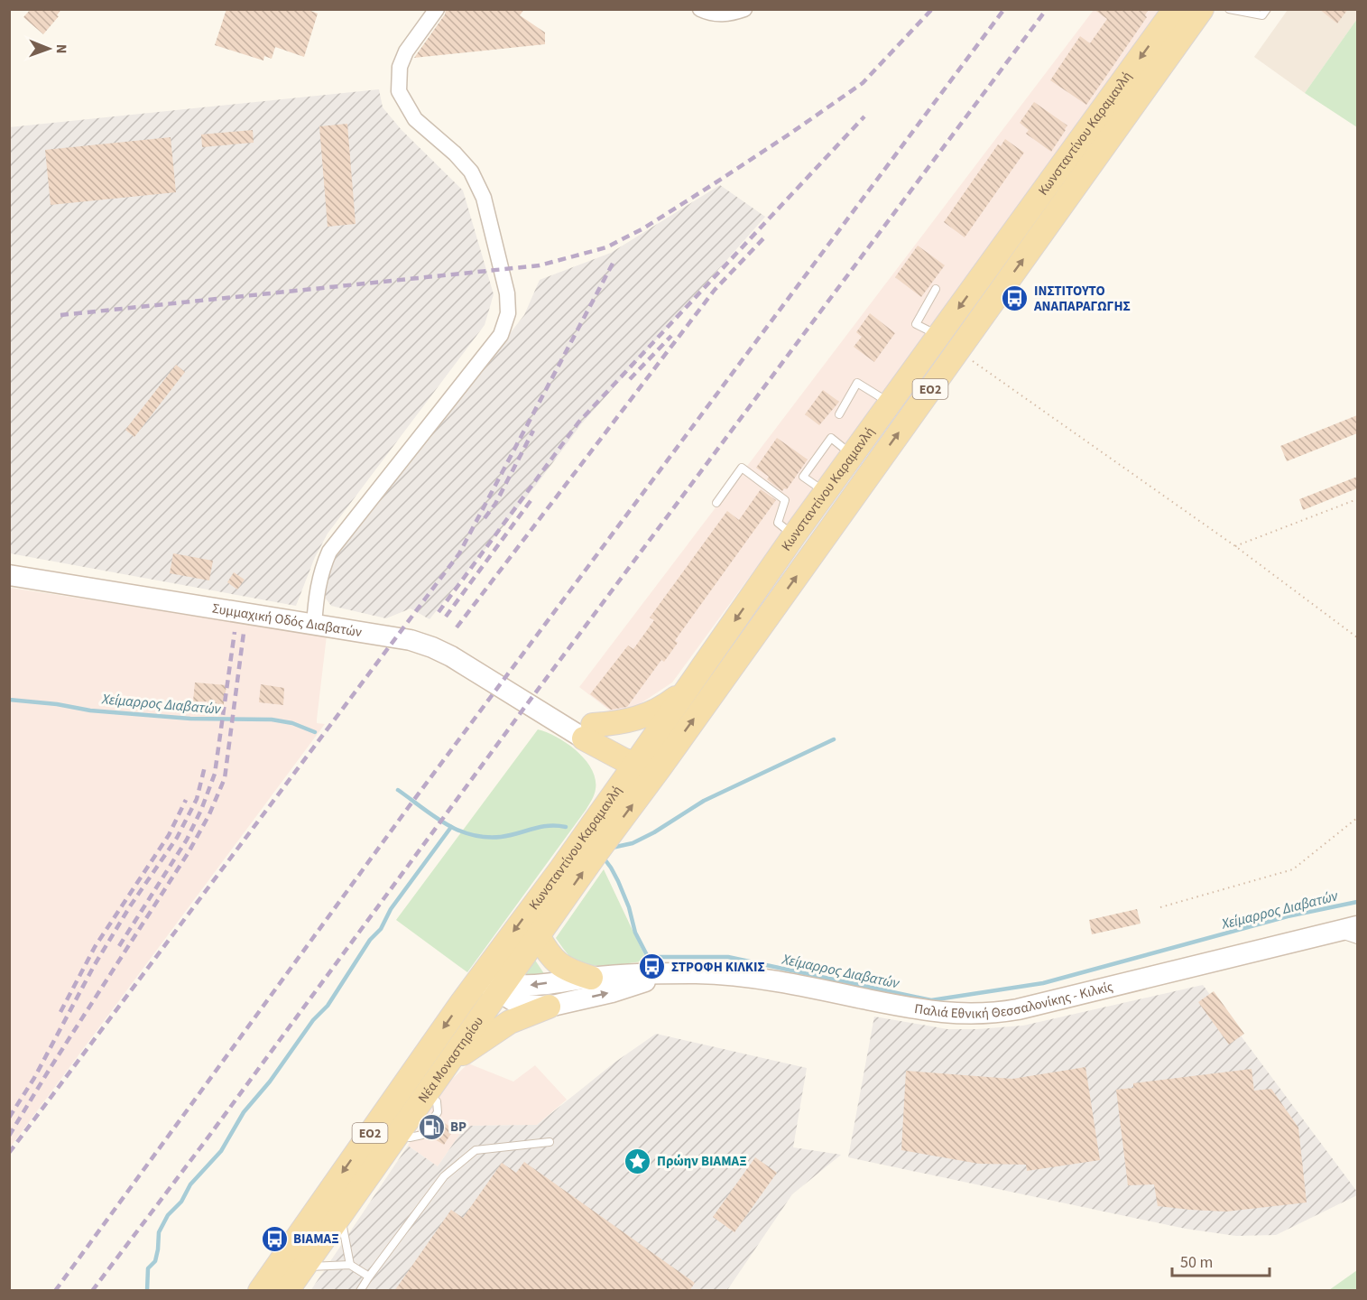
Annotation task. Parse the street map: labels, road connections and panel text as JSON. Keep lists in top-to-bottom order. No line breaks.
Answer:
{"streets":{"main road":["Κωνσταντίνου Καραμανλή","ΕΟ2","Συμμαχική Οδός Διαβατών","Παλιά Εθνική Θεσσαλονίκης - Κιλκίς","Νέα Μοναστηρίου"]},"crossings":[["Κωνσταντίνου Καραμανλή","Παλιά Εθνική Θεσσαλονίκης - Κιλκίς"],["Κωνσταντίνου Καραμανλή","Νέα Μοναστηρίου"],["Παλιά Εθνική Θεσσαλονίκης - Κιλκίς","Νέα Μοναστηρίου"]],"water":["Χείμαρρος Διαβατών"],"places":{"bus stop":["ΙΝΣΤΙΤΟΥΤΟ ΑΝΑΠΑΡΑΓΩΓΗΣ","ΣΤΡΟΦΗ ΚΙΛΚΙΣ","ΒΙΑΜΑΞ"],"fuel station":["BP"],"place":["Πρώην ΒΙΑΜΑΞ"]},"scale_bar":"50 m","north":"right"}
